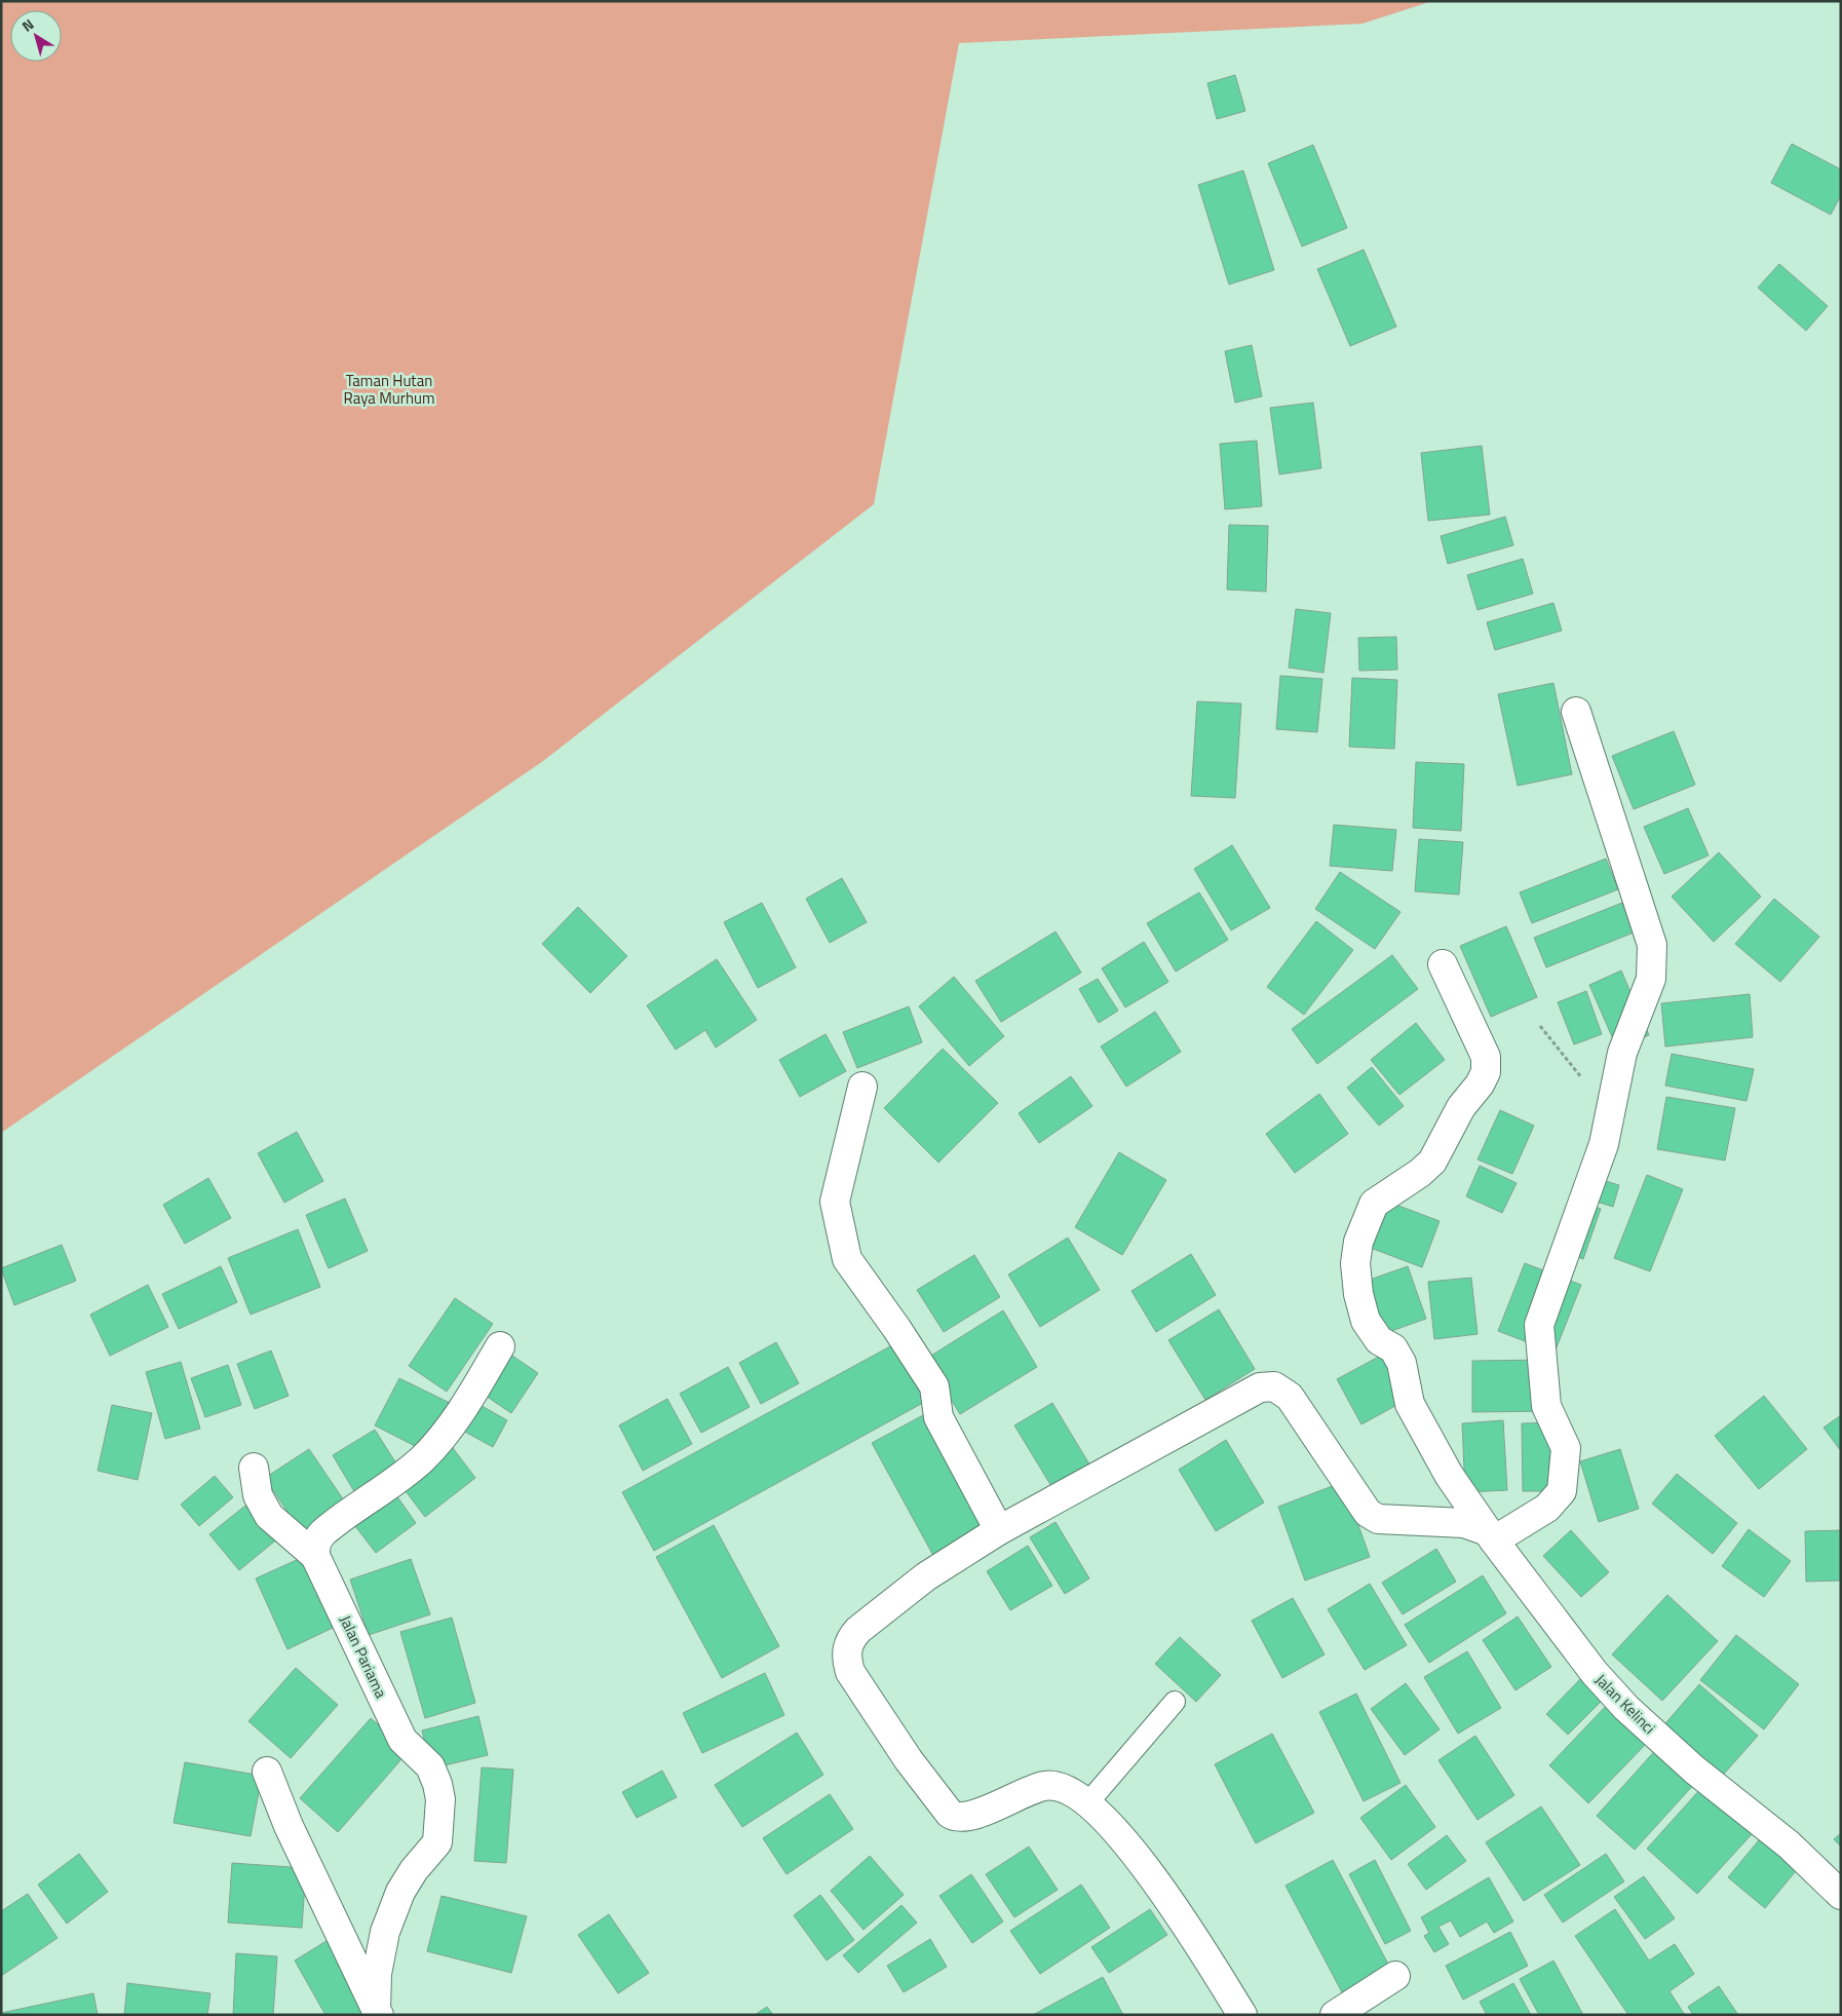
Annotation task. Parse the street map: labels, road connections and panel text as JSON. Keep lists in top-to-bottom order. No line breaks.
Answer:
{"streets":{"street":["Jalan Pariama","Jalan Kelinci"]},"parks":["Taman Hutan Raya Murhum"],"north":"top left"}
